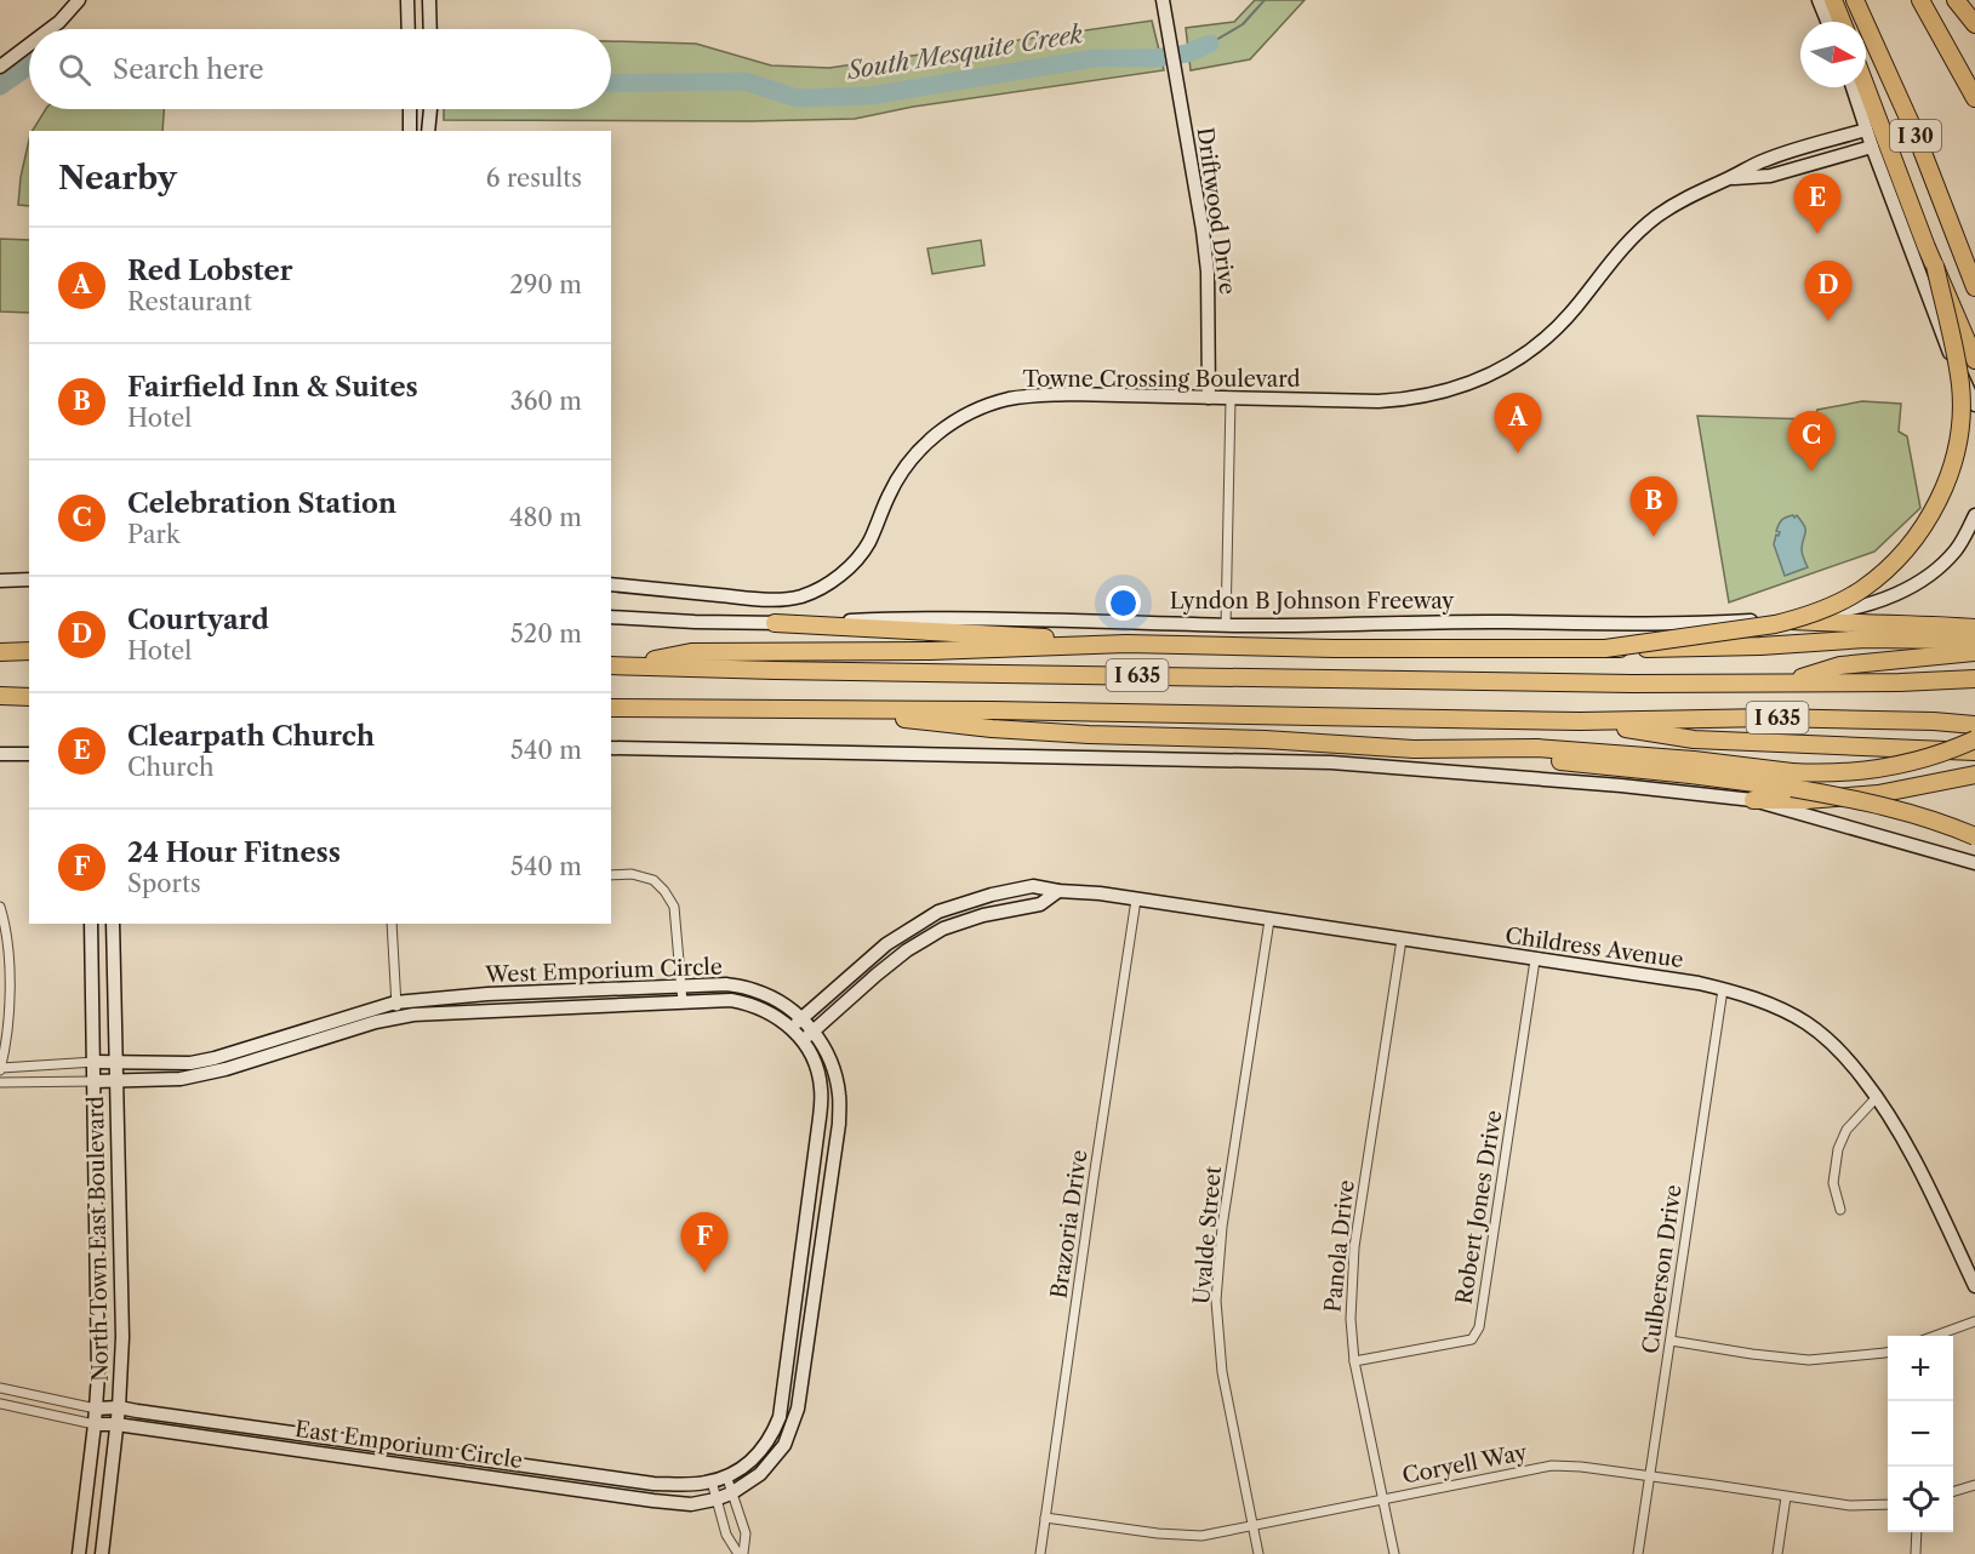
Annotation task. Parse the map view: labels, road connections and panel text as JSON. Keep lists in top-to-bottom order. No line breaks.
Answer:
{"streets":{"highway":["I 30","I 635"],"street":["Driftwood Drive","Towne Crossing Boulevard","Lyndon B Johnson Freeway","Childress Avenue","West Emporium Circle","Robert Jones Drive","Brazoria Drive","Uvalde Street","North Town East Boulevard","Panola Drive","Culberson Drive","East Emporium Circle","Coryell Way"]},"crossings":[["Driftwood Drive","Towne Crossing Boulevard"],["Childress Avenue","West Emporium Circle"],["Childress Avenue","Robert Jones Drive"],["Childress Avenue","Brazoria Drive"],["Childress Avenue","Uvalde Street"],["Childress Avenue","Panola Drive"],["Childress Avenue","Culberson Drive"],["West Emporium Circle","North Town East Boulevard"],["West Emporium Circle","East Emporium Circle"],["Robert Jones Drive","Panola Drive"],["Brazoria Drive","Coryell Way"],["Uvalde Street","Coryell Way"],["North Town East Boulevard","East Emporium Circle"],["Panola Drive","Coryell Way"],["Culberson Drive","Coryell Way"]],"water":["South Mesquite Creek"],"north":"right","page":{"search":"Search here","heading":["Nearby","6 results"],"pins":["E","D","A","C","B","F"],"list":[{"mark":"A","name":"Red Lobster","note":"Restaurant","value":"290 m"},{"mark":"B","name":"Fairfield Inn & Suites","note":"Hotel","value":"360 m"},{"mark":"C","name":"Celebration Station","note":"Park","value":"480 m"},{"mark":"D","name":"Courtyard","note":"Hotel","value":"520 m"},{"mark":"E","name":"Clearpath Church","note":"Church","value":"540 m"},{"mark":"F","name":"24 Hour Fitness","note":"Sports","value":"540 m"}],"map_buttons":["+","−"]}}
